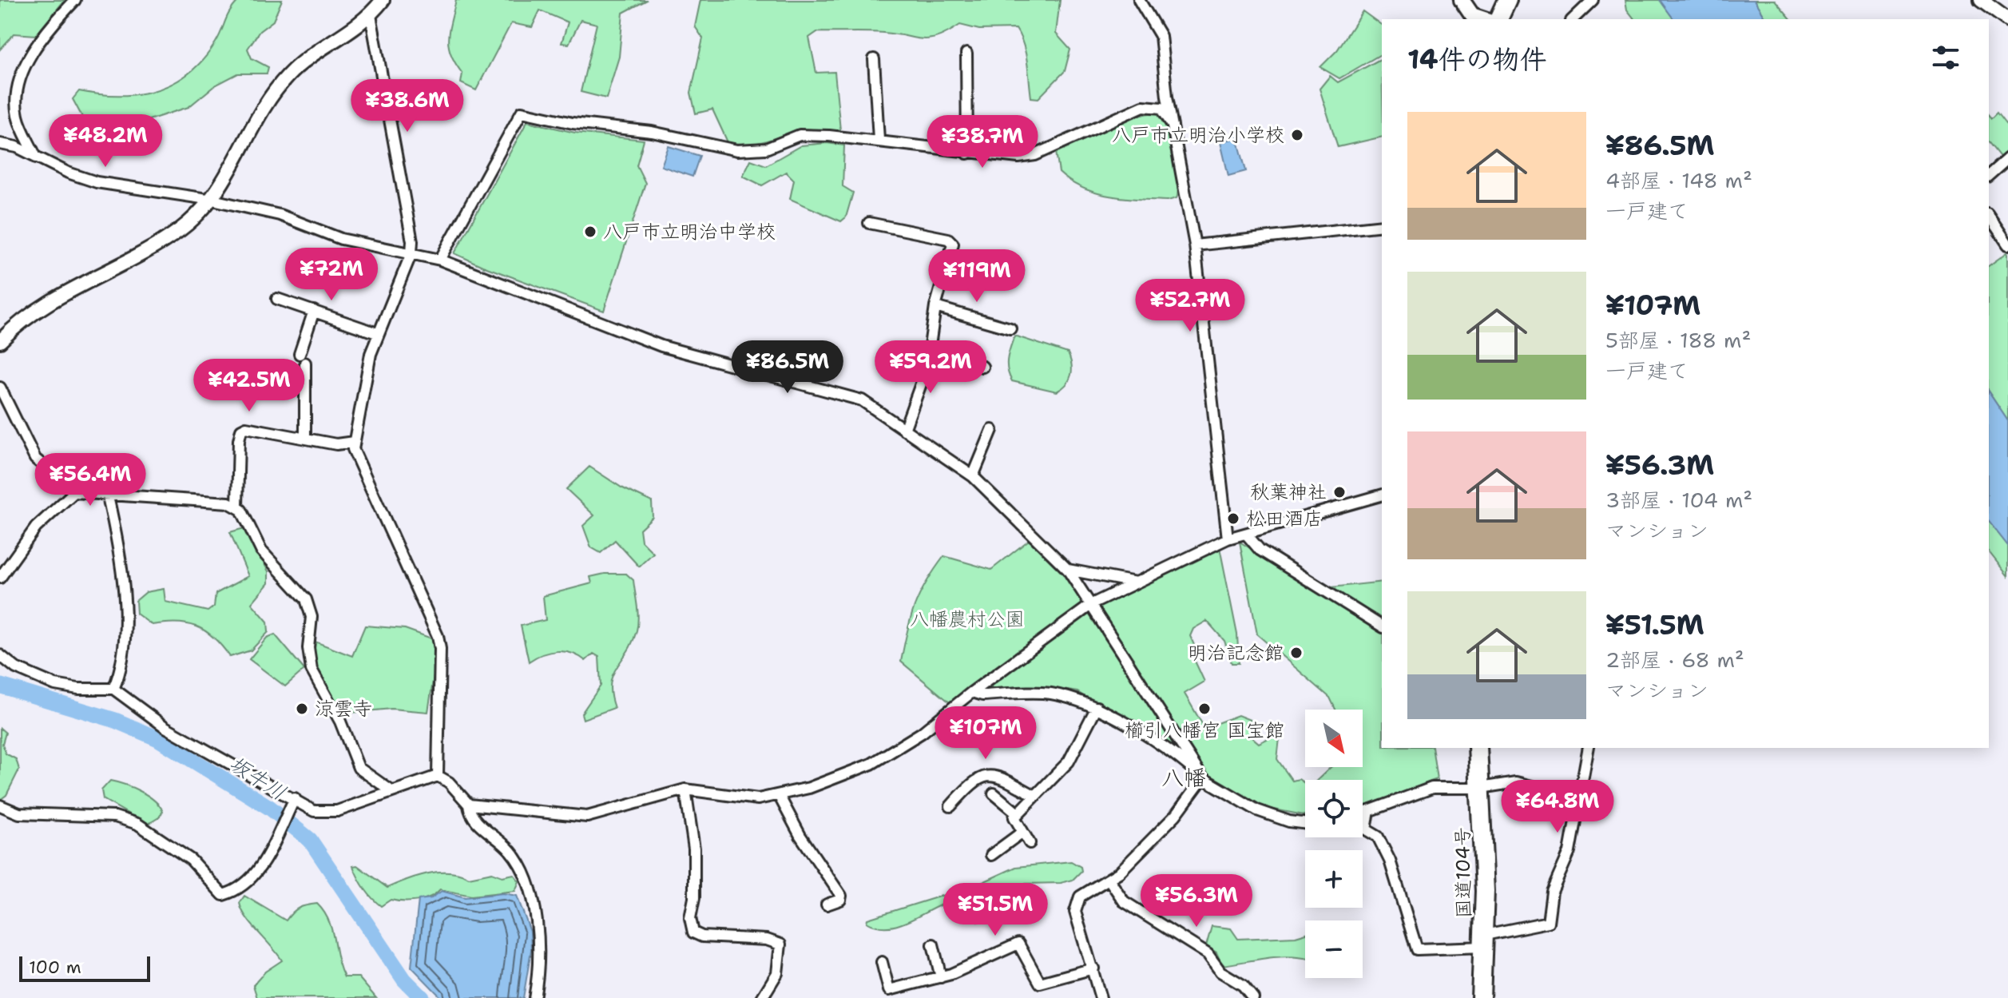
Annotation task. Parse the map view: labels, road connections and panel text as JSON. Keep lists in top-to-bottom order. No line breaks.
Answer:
{"streets":{"highway":["国道104号"]},"districts":["八幡"],"water":["坂牛川"],"parks":["八幡農村公園"],"places":["八戸市立明治小学校","八戸市立明治中学校","秋葉神社","松田酒店","明治記念館","涼雲寺","櫛引八幡宮 国宝館"],"scale_bar":"100 m","north":"bottom right","page":{"heading":"14件の物件","price":["¥38.6M","¥48.2M","¥38.7M","¥72M","¥119M","¥52.7M","¥86.5M","¥59.2M","¥42.5M","¥56.4M","¥107M","¥64.8M","¥56.3M","¥51.5M"],"list":[{"name":"¥86.5M","note":"4部屋 · 148 m² · 一戸建て"},{"name":"¥107M","note":"5部屋 · 188 m² · 一戸建て"},{"name":"¥56.3M","note":"3部屋 · 104 m² · マンション"},{"name":"¥51.5M","note":"2部屋 · 68 m² · マンション"}],"map_buttons":["+","−"],"scale":"100 m"}}
